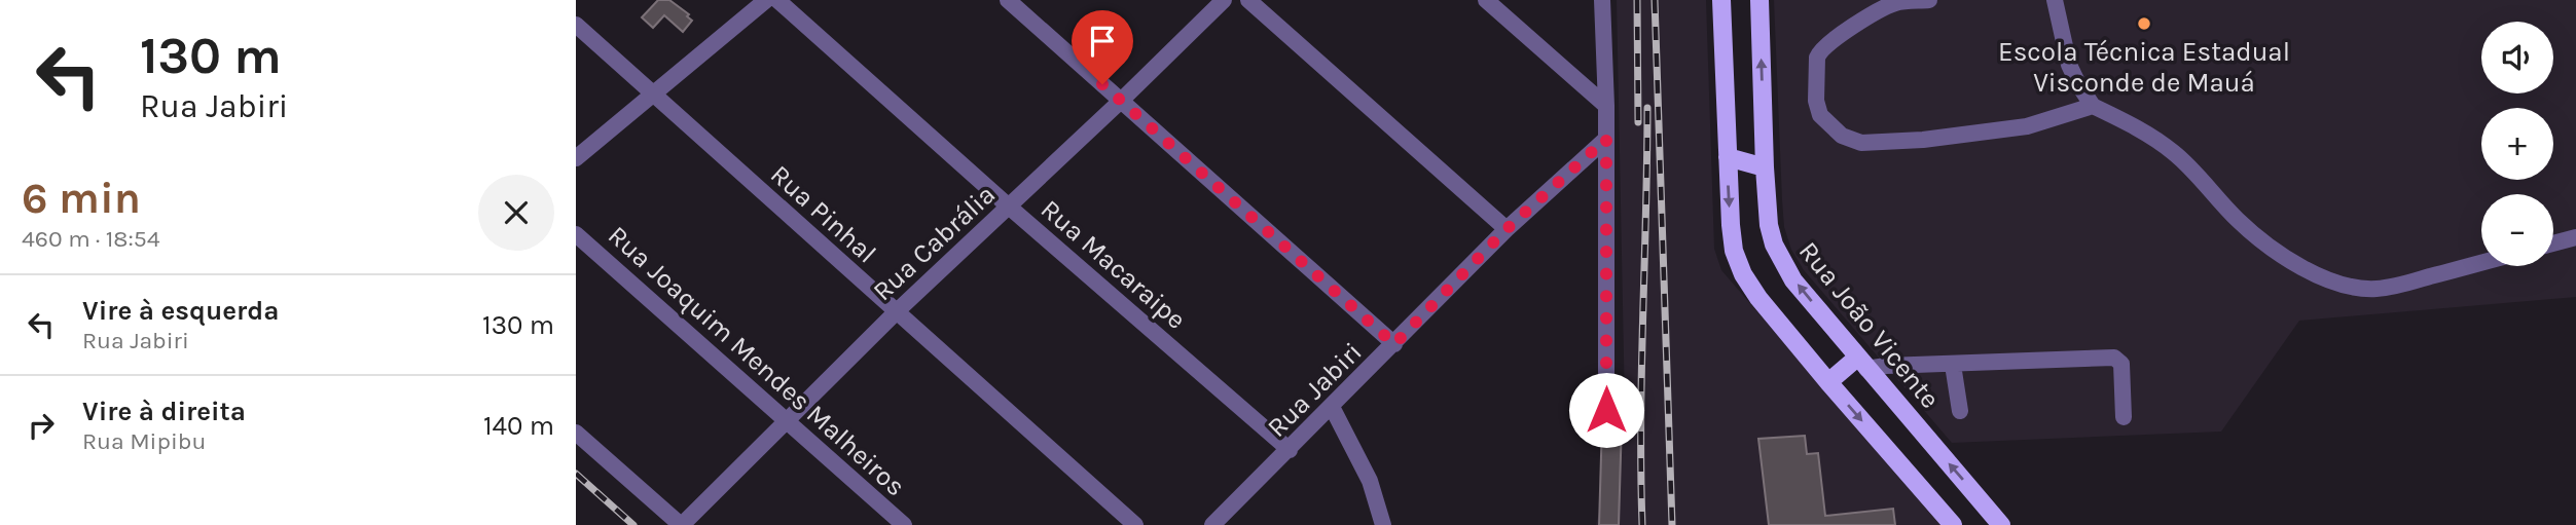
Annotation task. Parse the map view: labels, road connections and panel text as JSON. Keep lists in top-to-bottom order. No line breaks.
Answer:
{"streets":{"main road":["Rua João Vicente"],"street":["Rua Pinhal","Rua Cabrália","Rua Macaraipe","Rua Joaquim Mendes Malheiros","Rua Jabiri"]},"crossings":[["Rua Pinhal","Rua Cabrália"],["Rua Cabrália","Rua Macaraipe"],["Rua Cabrália","Rua Joaquim Mendes Malheiros"],["Rua Macaraipe","Rua Jabiri"]],"places":["Escola Técnica Estadual Visconde de Mauá"],"page":{"turn":["130 m","Rua Jabiri"],"map_buttons":["+","−"],"heading":["6 min","460 m · 18:54"],"list":[{"name":"Vire à esquerda","note":"Rua Jabiri","value":"130 m"},{"name":"Vire à direita","note":"Rua Mipibu","value":"140 m"}]}}
